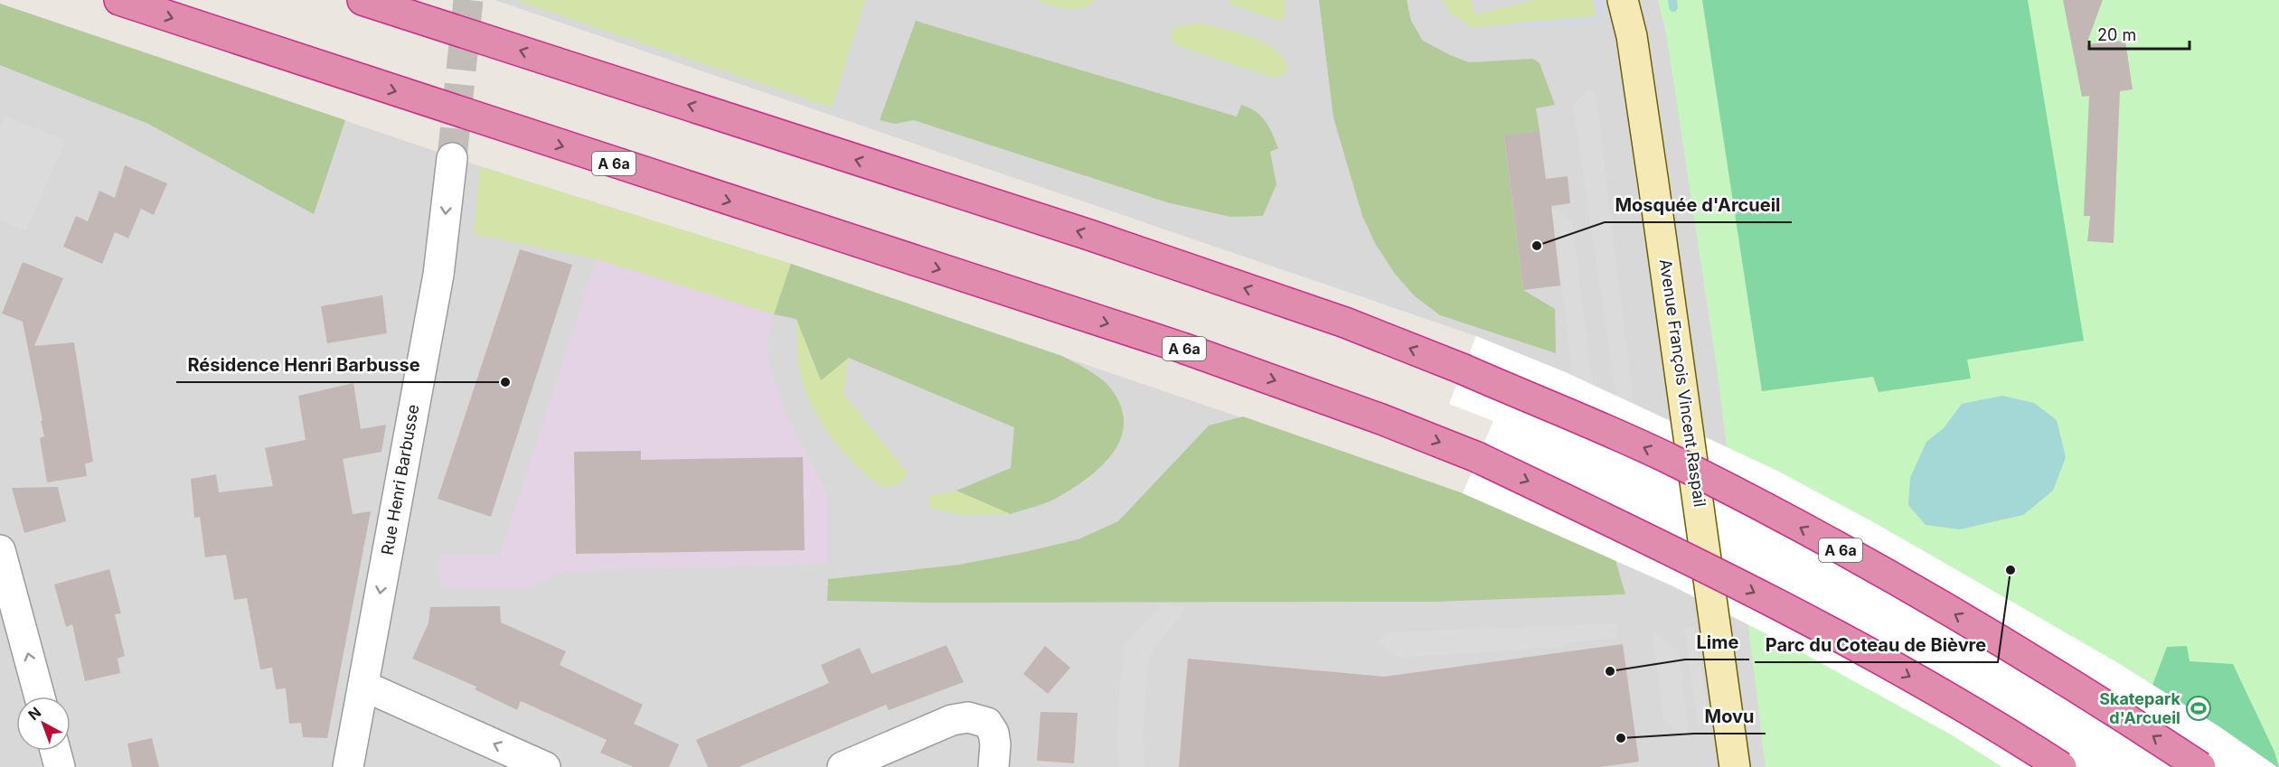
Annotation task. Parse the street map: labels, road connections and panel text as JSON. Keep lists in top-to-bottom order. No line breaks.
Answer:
{"streets":{"highway":["A 6a"],"main road":["Avenue François Vincent Raspail"],"street":["Rue Henri Barbusse"]},"one_way":["Rue Henri Barbusse"],"places":{"other":["Mosquée d'Arcueil","Résidence Henri Barbusse","Parc du Coteau de Bièvre","Lime","Movu"],"sports":["Skatepark d'Arcueil"]},"scale_bar":"20 m","north":"top left"}
